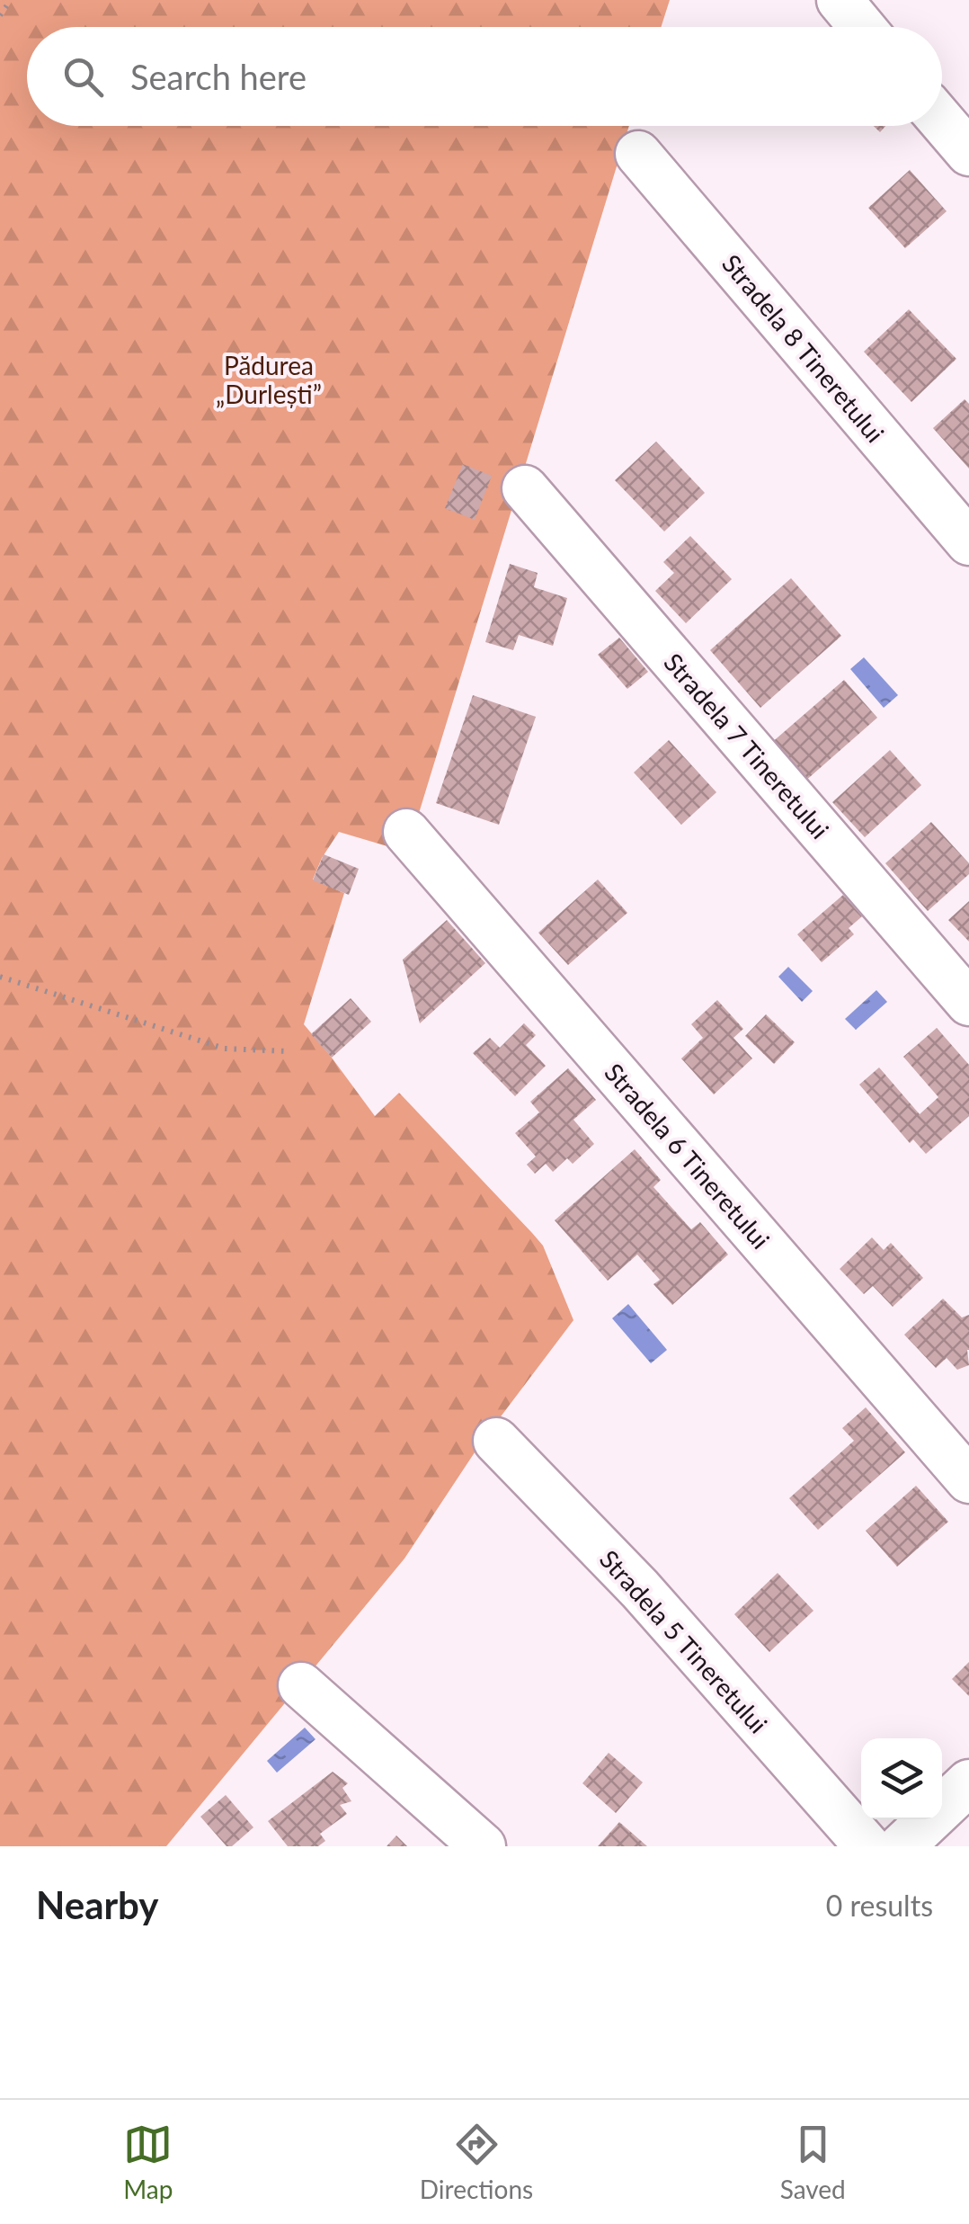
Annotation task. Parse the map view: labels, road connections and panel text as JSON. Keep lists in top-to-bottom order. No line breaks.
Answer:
{"streets":{"street":["Stradela 8 Tineretului","Stradela 7 Tineretului","Stradela 6 Tineretului","Stradela 5 Tineretului"]},"parks":["Pădurea „Durlești”"],"page":{"search":"Search here","heading":["Nearby","0 results"],"nav":["Map","Directions","Saved"]}}
